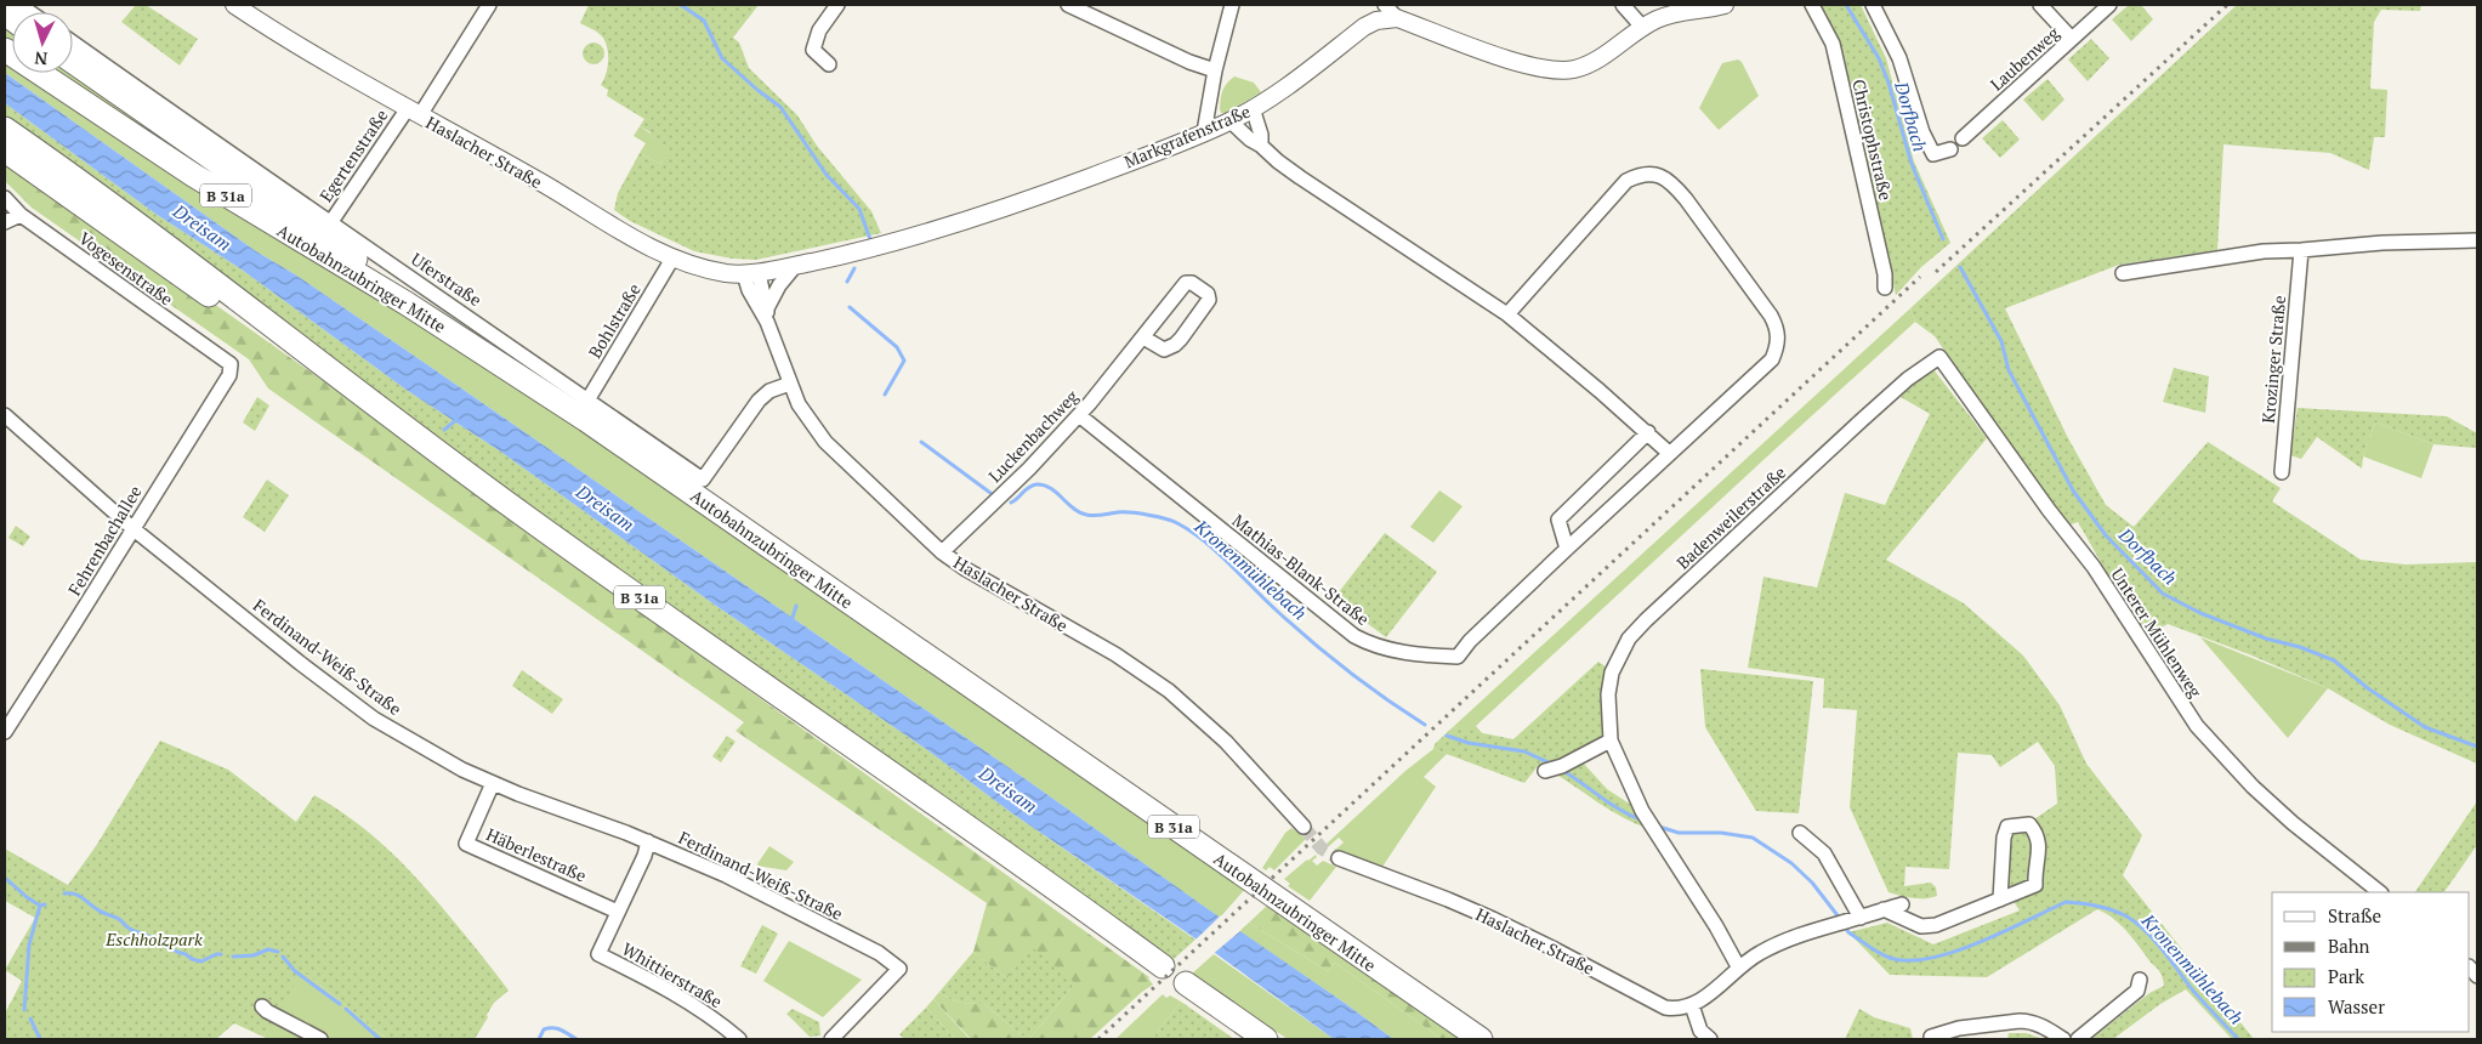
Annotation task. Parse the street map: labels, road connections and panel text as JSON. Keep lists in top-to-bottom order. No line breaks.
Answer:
{"streets":{"highway":["B 31a","Autobahnzubringer Mitte"],"street":["Laubenweg","Markgrafenstraße","Christophstraße","Haslacher Straße","Egertenstraße","Vogesenstraße","Uferstraße","Bohlstraße","Krozinger Straße","Luckenbachweg","Badenweilerstraße","Fehrenbachallee","Mathias-Blank-Straße","Unterer Mühlenweg","Ferdinand-Weiß-Straße","Häberlestraße","Whittierstraße"]},"crossings":[["Markgrafenstraße","Haslacher Straße"],["Haslacher Straße","Egertenstraße"],["Haslacher Straße","Uferstraße"],["Haslacher Straße","Bohlstraße"],["Haslacher Straße","Luckenbachweg"],["Egertenstraße","Uferstraße"],["Vogesenstraße","Fehrenbachallee"],["Uferstraße","Bohlstraße"],["Luckenbachweg","Mathias-Blank-Straße"],["Badenweilerstraße","Unterer Mühlenweg"],["Fehrenbachallee","Ferdinand-Weiß-Straße"],["Ferdinand-Weiß-Straße","Häberlestraße"],["Ferdinand-Weiß-Straße","Whittierstraße"],["Häberlestraße","Whittierstraße"]],"water":["Dorfbach","Dreisam","Kronenmühlebach"],"parks":["Eschholzpark"],"legend":["Straße","Bahn","Park","Wasser"],"north":"bottom"}
